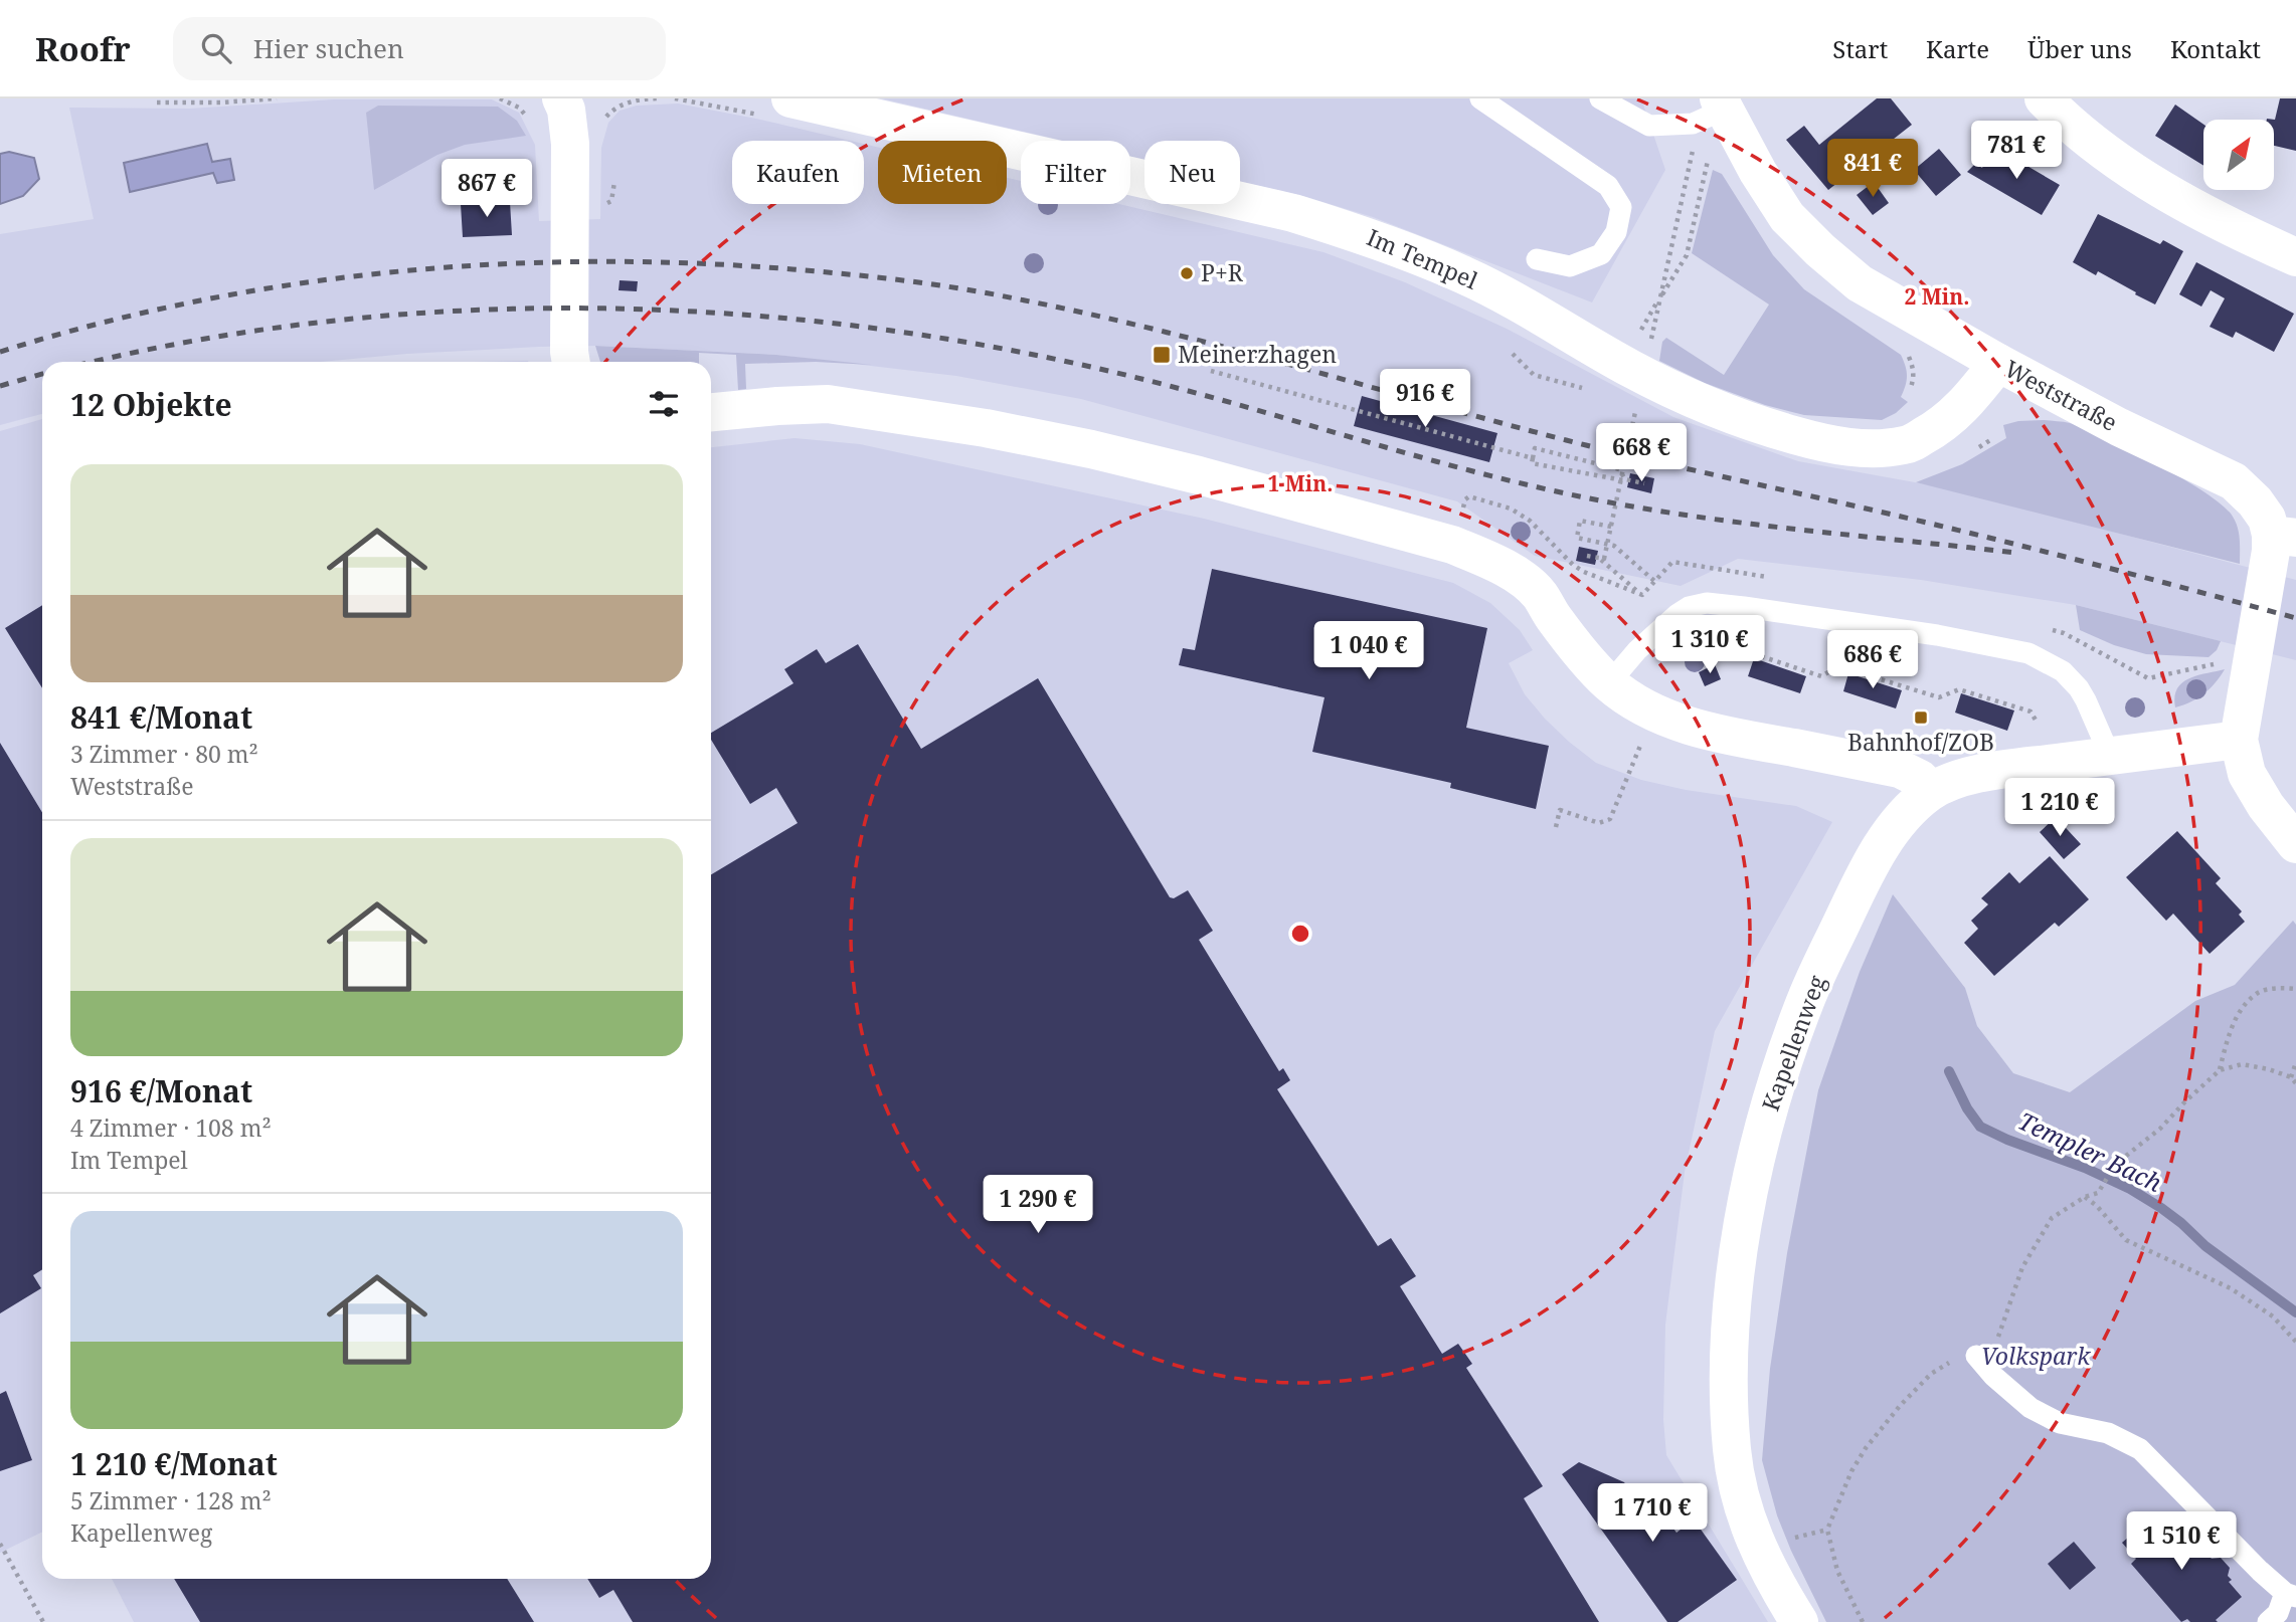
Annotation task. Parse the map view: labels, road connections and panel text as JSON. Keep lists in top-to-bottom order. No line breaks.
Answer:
{"streets":{"street":["Im Tempel","Weststraße","Kapellenweg"]},"crossings":[["Im Tempel","Weststraße"],["Weststraße","Kapellenweg"]],"water":["Templer Bach"],"parks":["Volkspark"],"places":{"other":["P+R"],"transit":["Meinerzhagen","Bahnhof/ZOB"]},"north":"top right","page":{"header":"Roofr","search":"Hier suchen","nav":["Start","Karte","Über uns","Kontakt"],"price":["781 €","841 €","867 €","916 €","668 €","1 310 €","1 040 €","686 €","1 210 €","1 290 €","1 710 €","1 510 €"],"chip":["Kaufen","Mieten","Filter","Neu"],"heading":"12 Objekte","list":[{"name":"841 €/Monat","note":"3 Zimmer · 80 m² · Weststraße"},{"name":"916 €/Monat","note":"4 Zimmer · 108 m² · Im Tempel"},{"name":"1 210 €/Monat","note":"5 Zimmer · 128 m² · Kapellenweg"}]},"rings":["2 Min.","1 Min."]}
